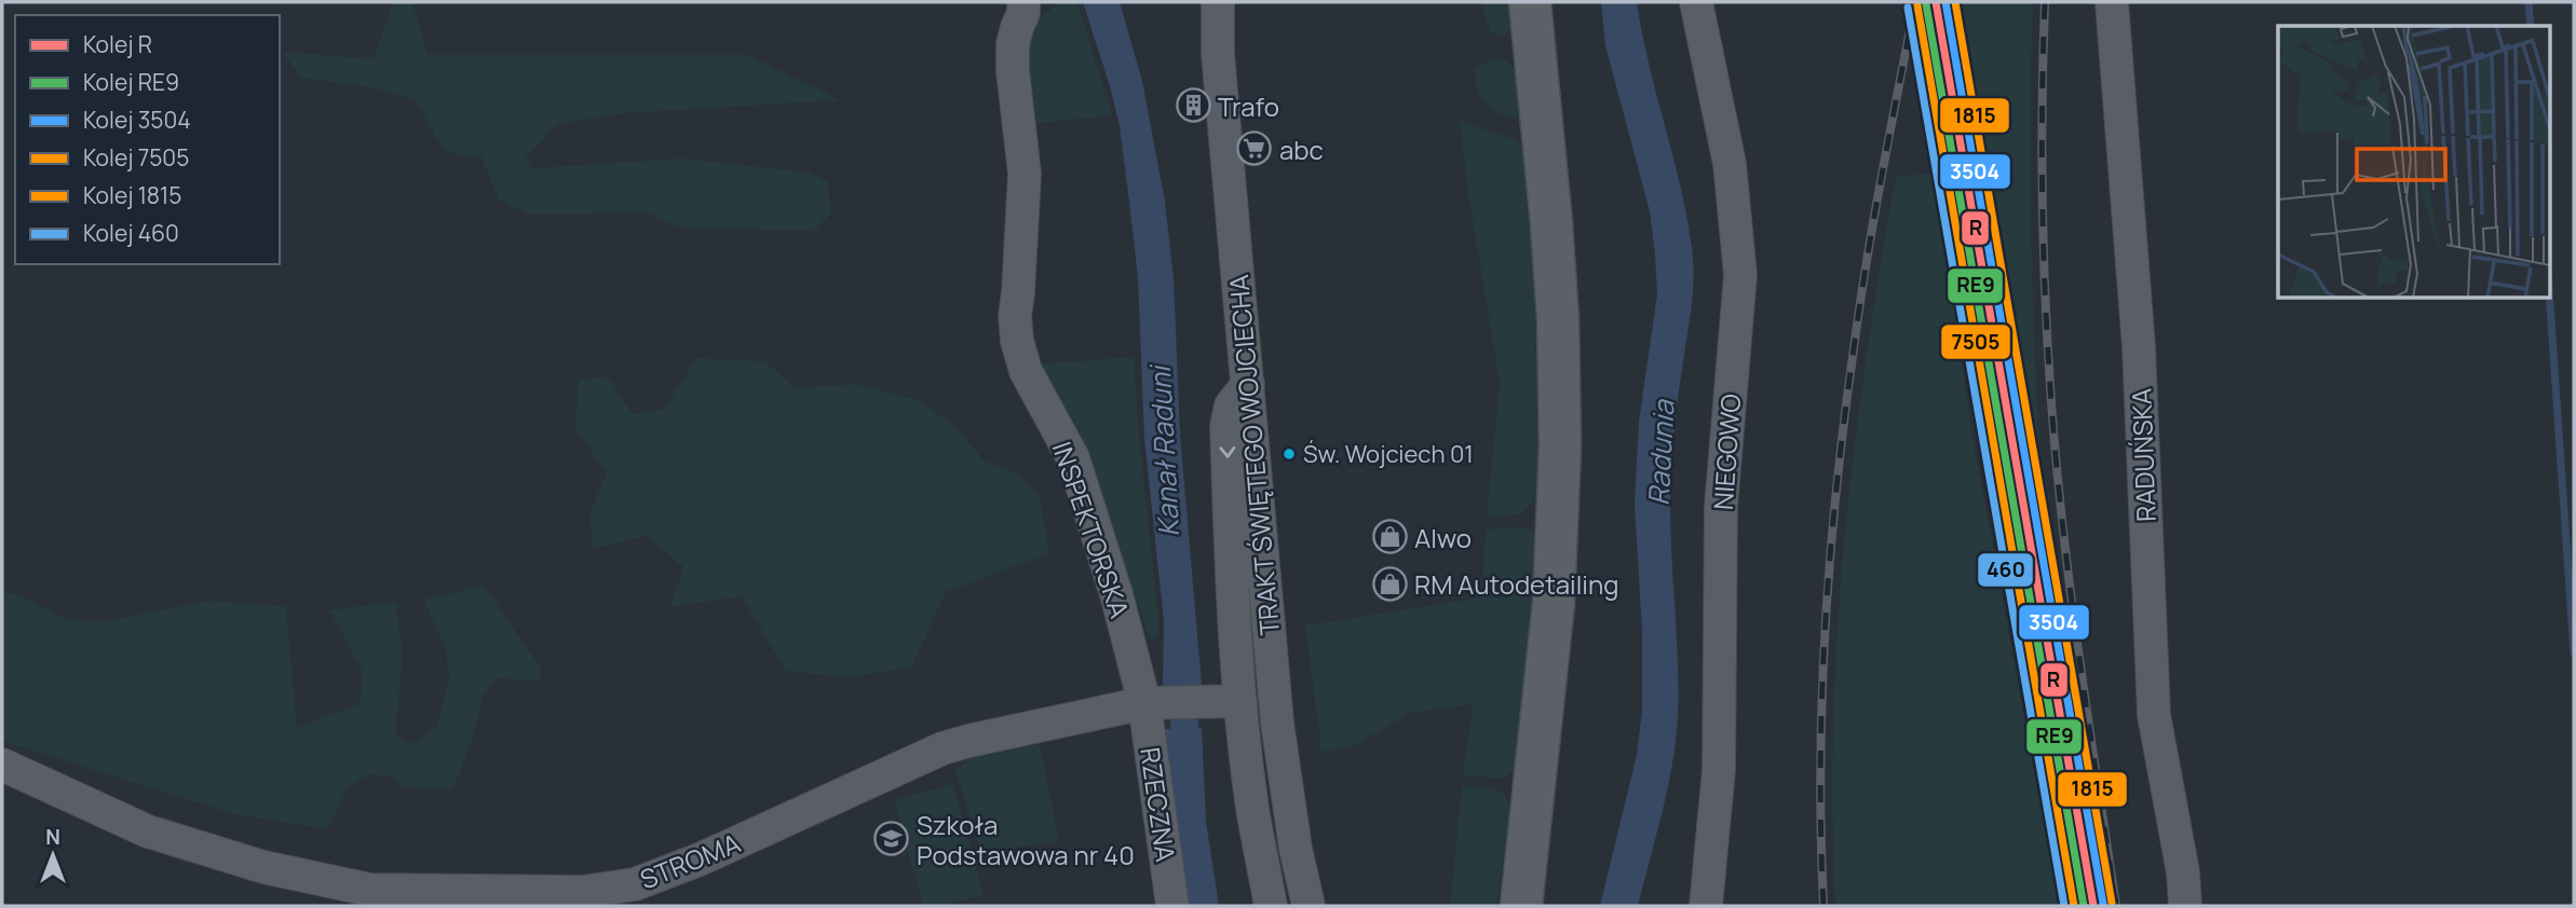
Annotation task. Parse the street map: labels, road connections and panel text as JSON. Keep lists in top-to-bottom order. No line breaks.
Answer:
{"streets":{"street":["NIEGOWO","TRAKT ŚWIĘTEGO WOJCIECHA","RADUŃSKA","INSPEKTORSKA","RZECZNA","STROMA"]},"crossings":[["INSPEKTORSKA","RZECZNA"],["INSPEKTORSKA","STROMA"],["RZECZNA","STROMA"]],"water":["Kanał Raduni","Radunia"],"places":{"building":["Trafo"],"supermarket":["abc"],"other":["Św. Wojciech 01"],"shop":["Alwo","RM Autodetailing"],"school or university":["Szkoła Podstawowa nr 40"]},"lines":["rail line R","rail line 3504","rail line 1815","rail line RE9","rail line 7505","rail line 460"],"legend":["Kolej R","Kolej RE9","Kolej 3504","Kolej 7505","Kolej 1815","Kolej 460"],"north":"top"}
